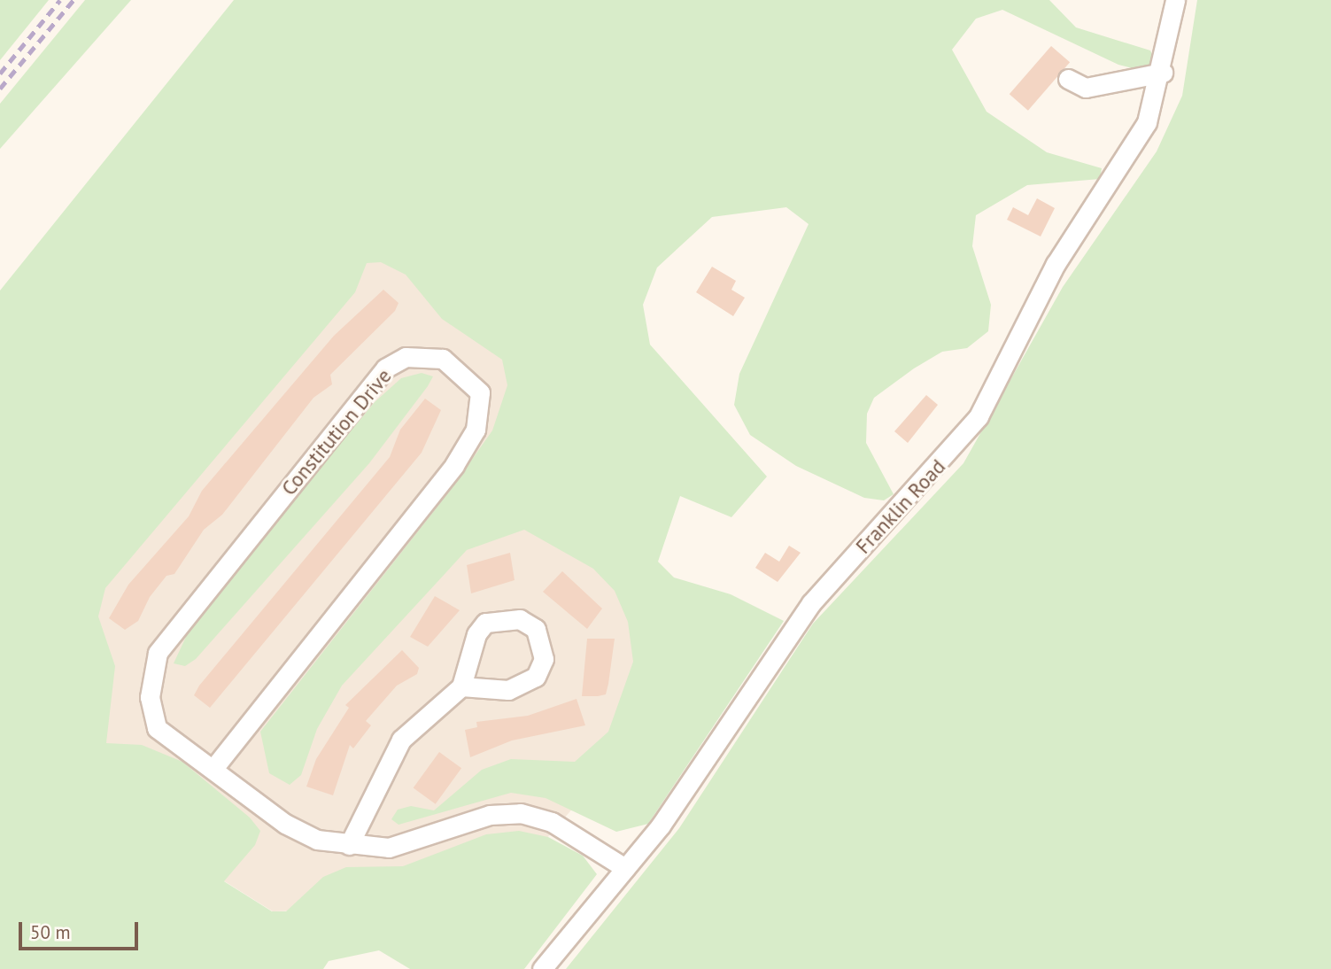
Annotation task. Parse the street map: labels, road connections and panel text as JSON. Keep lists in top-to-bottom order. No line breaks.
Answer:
{"streets":{"street":["Constitution Drive","Franklin Road"]},"crossings":[["Constitution Drive","Franklin Road"]],"scale_bar":"50 m"}
